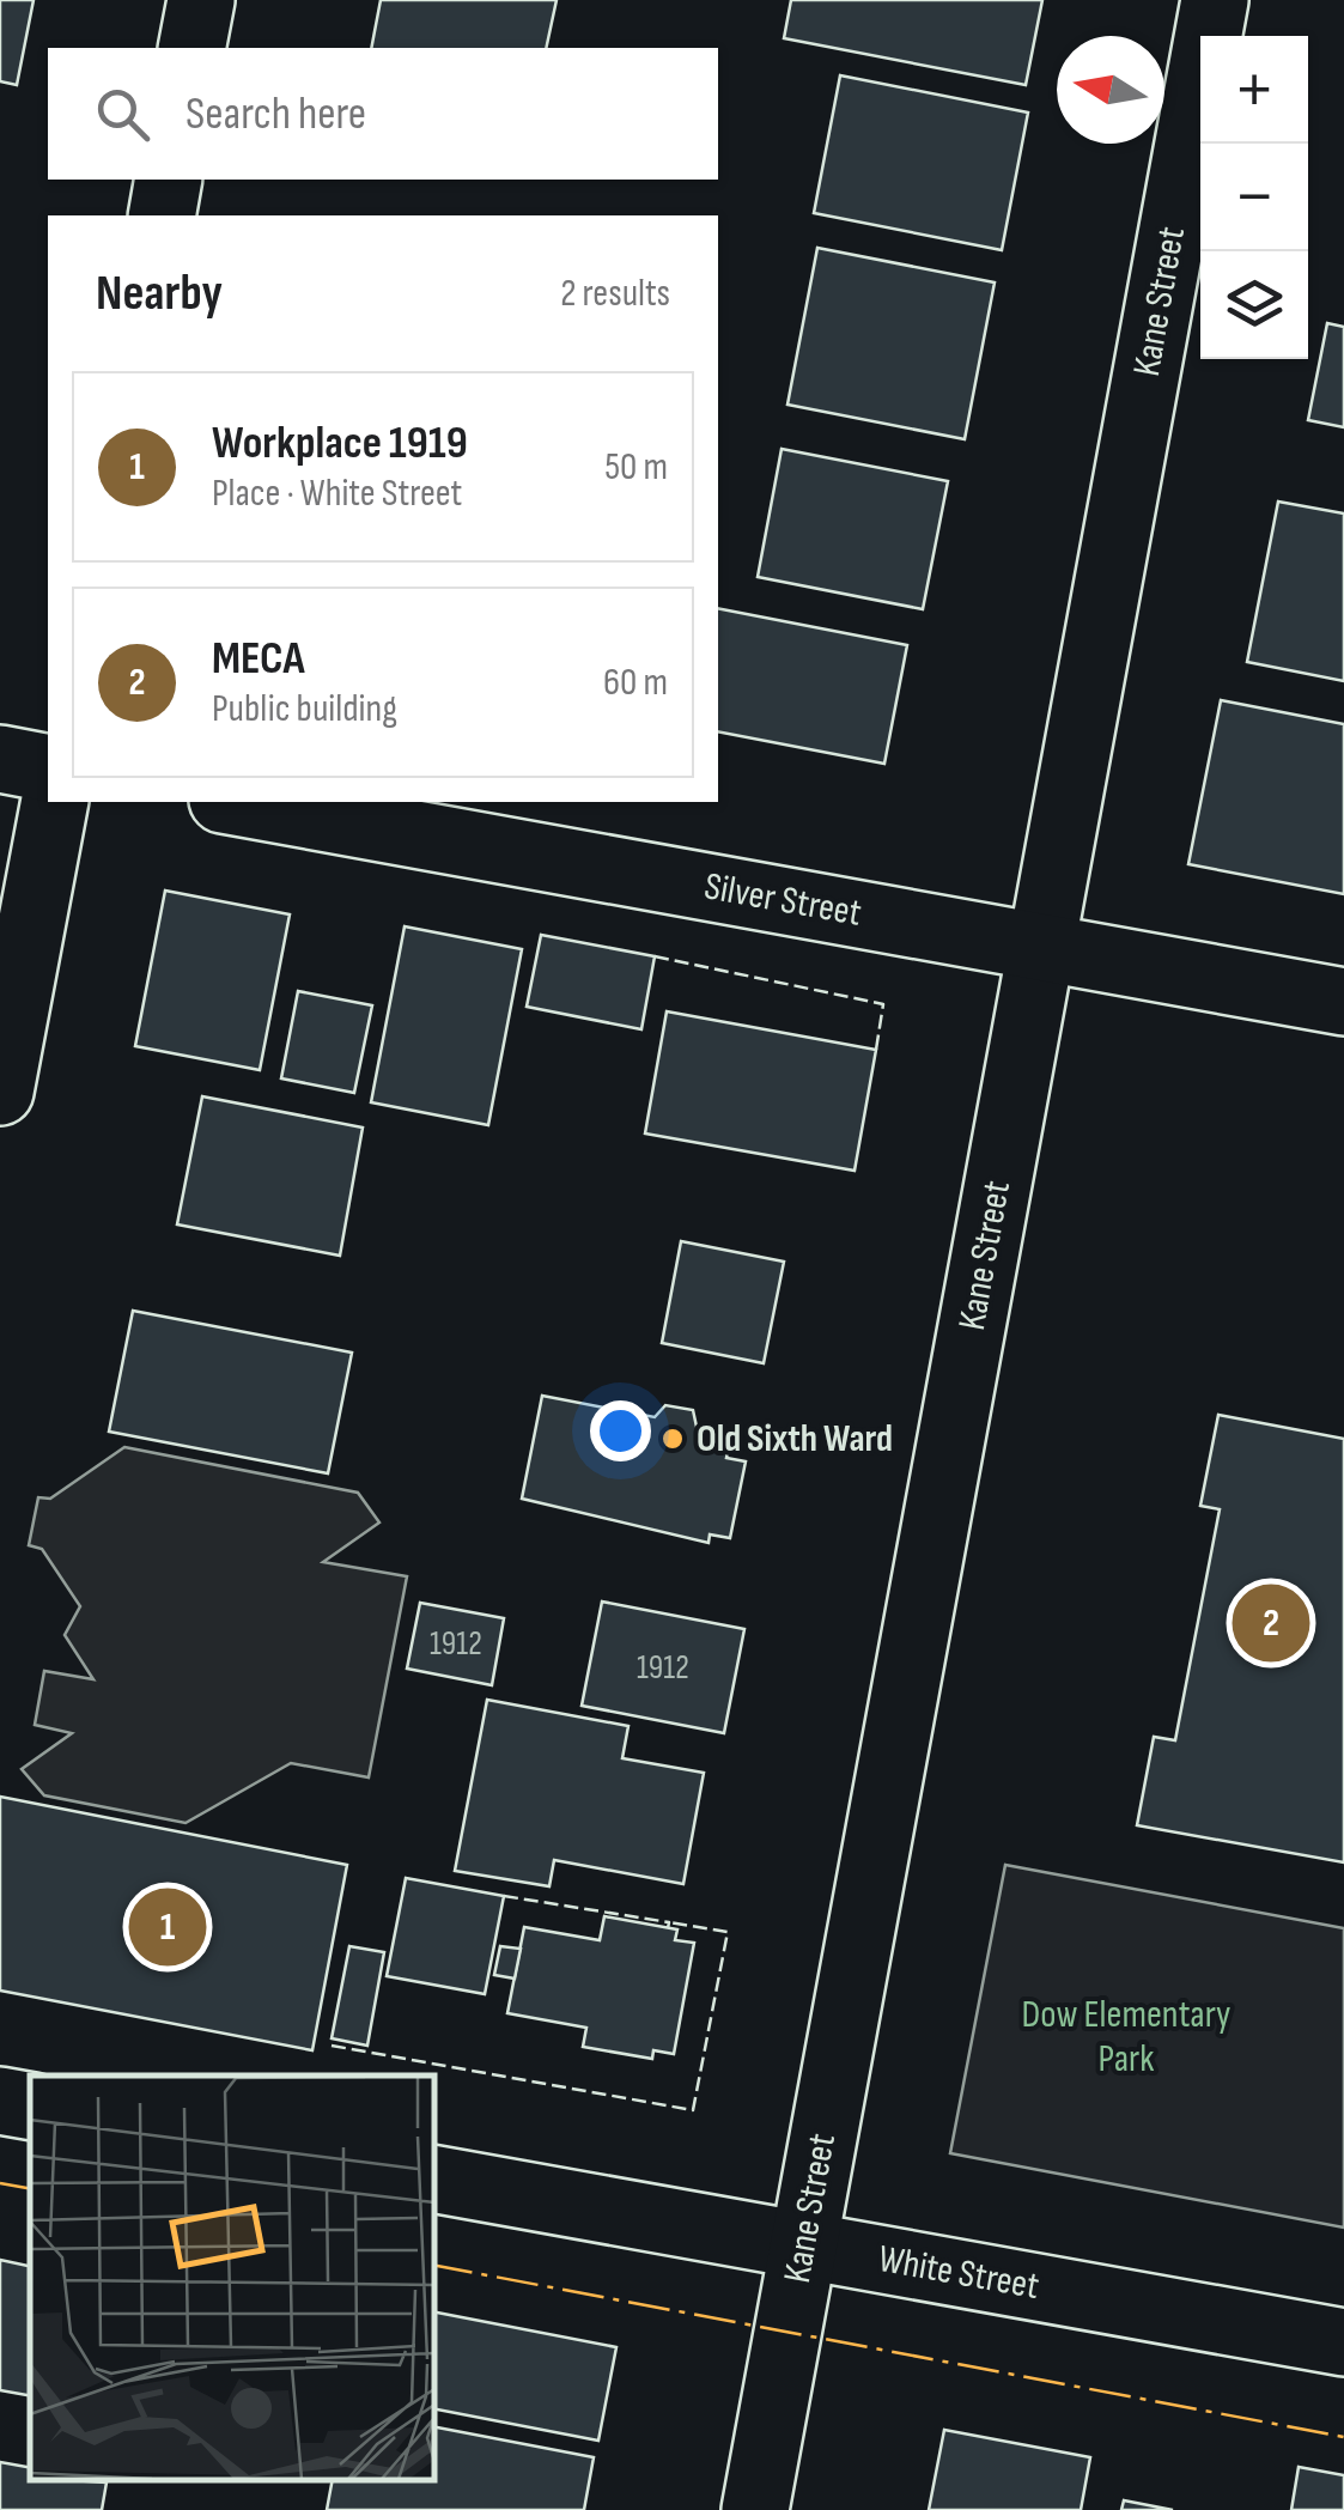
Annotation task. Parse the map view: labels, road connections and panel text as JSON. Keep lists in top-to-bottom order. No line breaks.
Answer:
{"streets":{"street":["Kane Street","Silver Street","White Street"]},"crossings":[["Kane Street","Silver Street"],["Kane Street","White Street"]],"parks":["Dow Elementary Park"],"places":["Old Sixth Ward"],"house_numbers":["1912","1912"],"north":"left","page":{"map_buttons":["+","−"],"search":"Search here","heading":["Nearby","2 results"],"list":[{"mark":"1","name":"Workplace 1919","note":"Place · White Street","value":"50 m"},{"mark":"2","name":"MECA","note":"Public building","value":"60 m"}],"pins":["2","1"]}}
